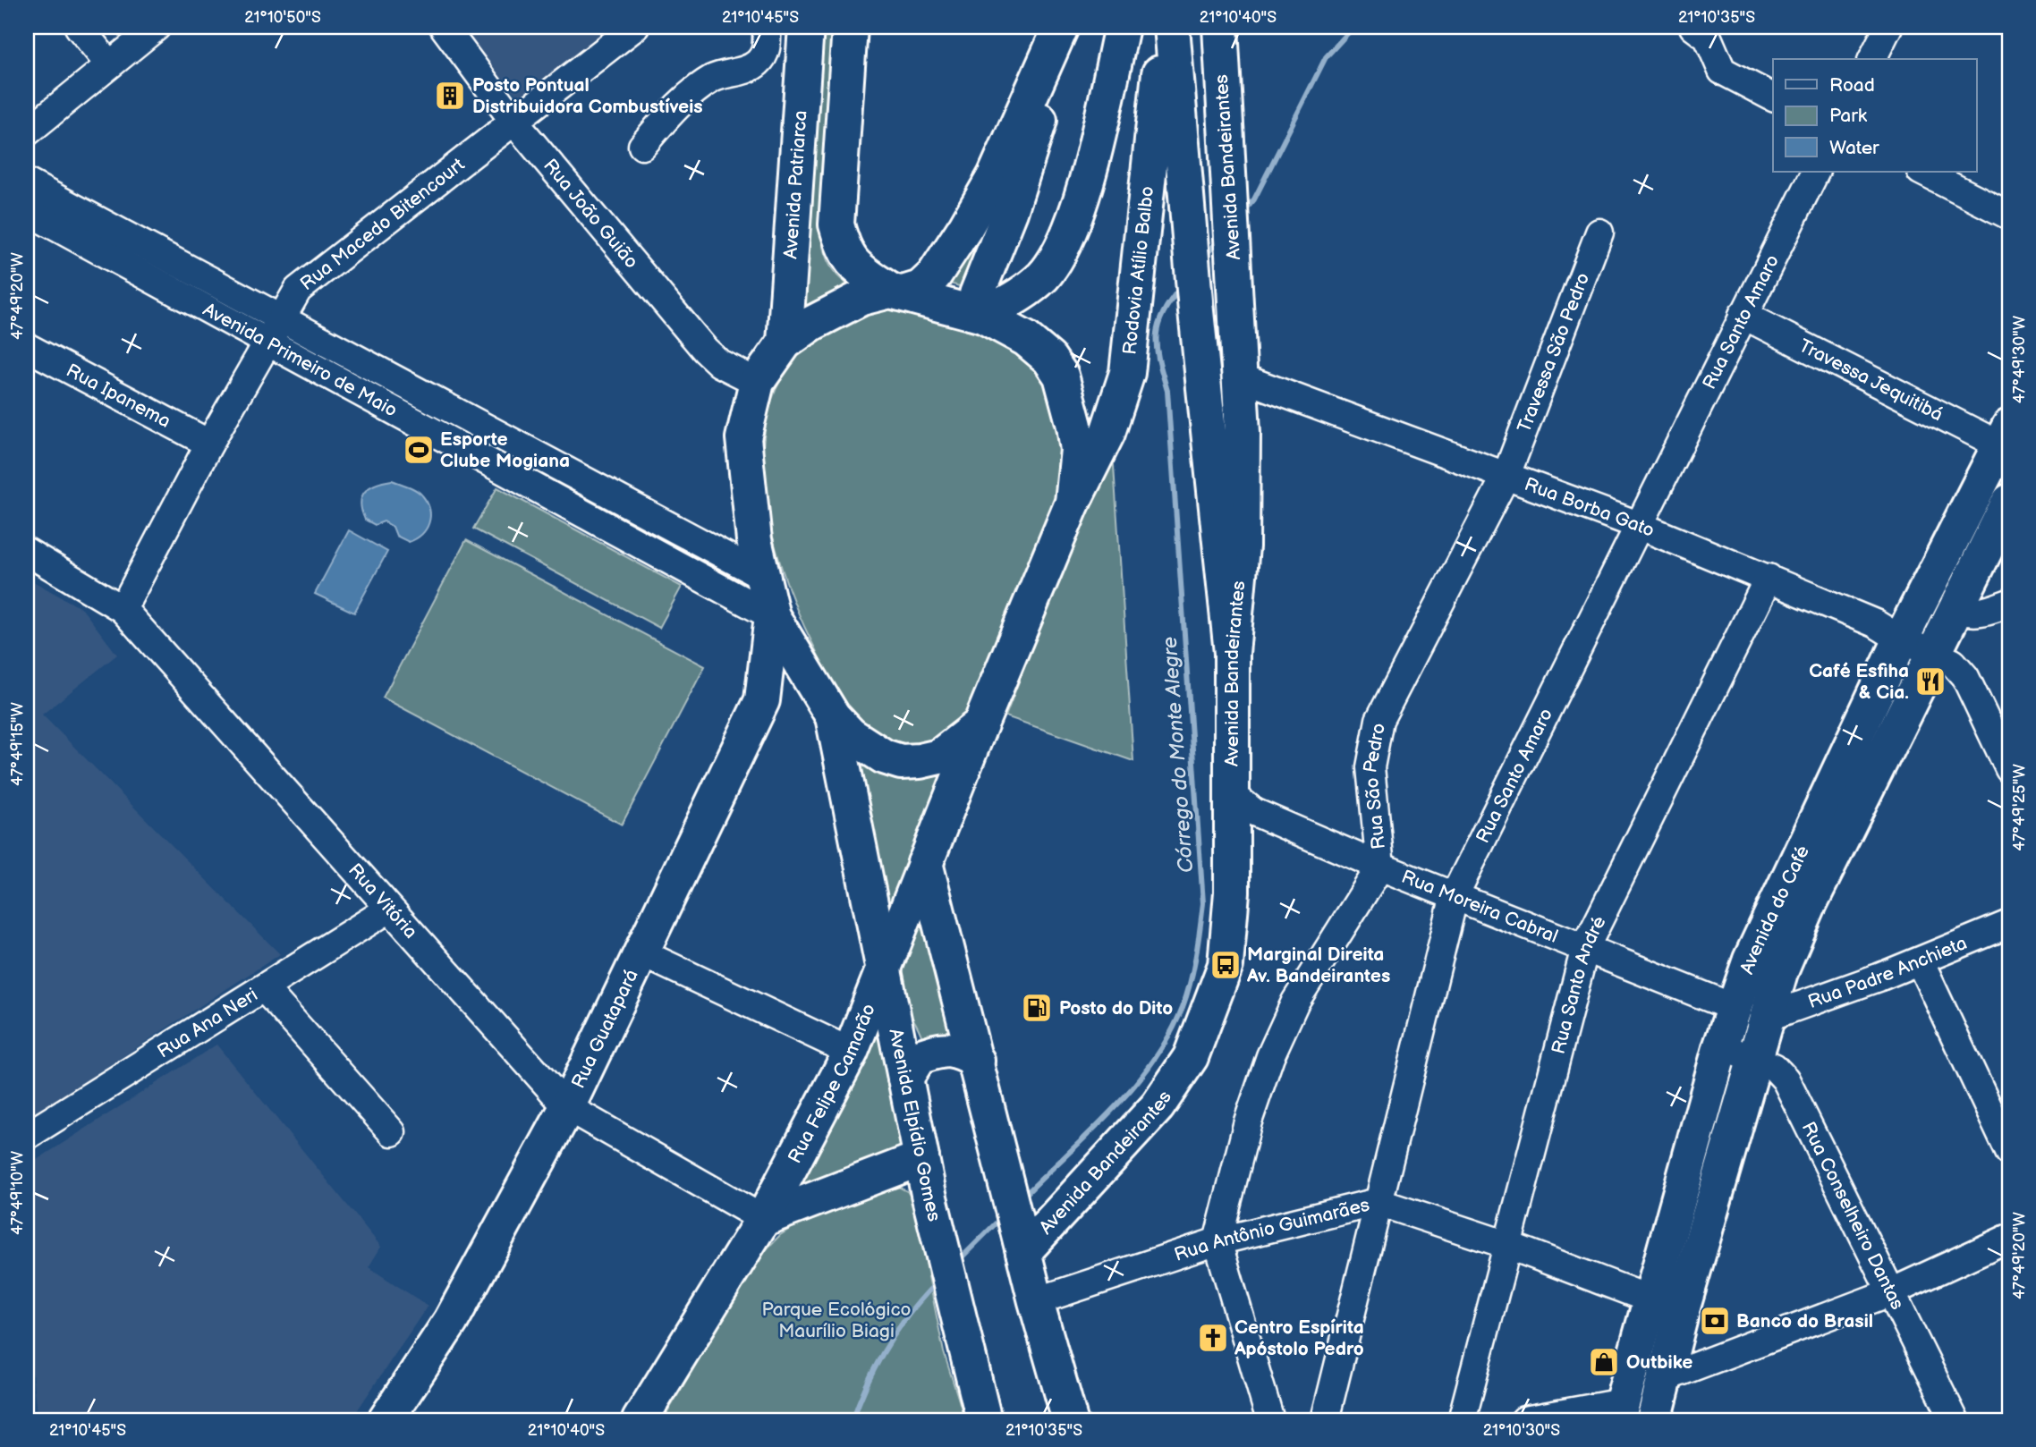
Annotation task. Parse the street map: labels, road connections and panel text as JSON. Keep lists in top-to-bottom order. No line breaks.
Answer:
{"streets":{"main road":["Avenida Bandeirantes","Avenida Patriarca","Rodovia Atílio Balbo","Avenida do Café","Rua Guatapará","Rua Felipe Camarão","Avenida Elpídio Gomes"],"street":["Rua João Guião","Rua Macedo Bitencourt","Rua Santo Amaro","Travessa São Pedro","Avenida Primeiro de Maio","Travessa Jequitibá","Rua Ipanema","Rua Borba Gato","Rua São Pedro","Rua Vitória","Rua Moreira Cabral","Rua Padre Anchieta","Rua Santo André","Rua Ana Neri","Rua Conselheiro Dantas","Rua Antônio Guimarães"]},"crossings":[["Avenida Bandeirantes","Rua Borba Gato"],["Avenida Bandeirantes","Rua Moreira Cabral"],["Rua João Guião","Rua Macedo Bitencourt"],["Rua Macedo Bitencourt","Avenida Primeiro de Maio"],["Rua Macedo Bitencourt","Rua Ipanema"],["Rua Macedo Bitencourt","Rua Vitória"],["Rua Santo Amaro","Travessa Jequitibá"],["Rua Santo Amaro","Rua Borba Gato"],["Rua Santo Amaro","Rua Moreira Cabral"],["Rua Santo Amaro","Rua Antônio Guimarães"],["Travessa São Pedro","Rua Borba Gato"],["Travessa São Pedro","Rua São Pedro"],["Avenida Primeiro de Maio","Rua Guatapará"],["Travessa Jequitibá","Avenida do Café"],["Rua Borba Gato","Rua São Pedro"],["Rua Borba Gato","Avenida do Café"],["Rua Borba Gato","Rua Santo André"],["Rua São Pedro","Rua Moreira Cabral"],["Rua São Pedro","Rua Antônio Guimarães"],["Rua Vitória","Rua Ana Neri"],["Rua Vitória","Rua Guatapará"],["Rua Vitória","Rua Felipe Camarão"],["Rua Moreira Cabral","Avenida do Café"],["Rua Moreira Cabral","Rua Padre Anchieta"],["Rua Moreira Cabral","Rua Santo André"],["Avenida do Café","Rua Padre Anchieta"],["Avenida do Café","Rua Conselheiro Dantas"],["Avenida do Café","Rua Antônio Guimarães"],["Rua Santo André","Rua Antônio Guimarães"],["Rua Felipe Camarão","Avenida Elpídio Gomes"]],"water":["Córrego do Monte Alegre"],"parks":["Parque Ecológico Maurílio Biagi"],"places":{"building":["Posto Pontual Distribuidora Combustíveis"],"sports":["Esporte Clube Mogiana"],"restaurant":["Café Esfiha & Cia."],"bus stop":["Marginal Direita Av. Bandeirantes"],"fuel station":["Posto do Dito"],"bank":["Banco do Brasil"],"church":["Centro Espírita Apóstolo Pedro"],"shop":["Outbike"]},"legend":["Road","Park","Water"],"coordinates":["21°10'50\"S","21°10'45\"S","21°10'40\"S","21°10'35\"S","47°49'20\"W","47°49'30\"W","47°49'15\"W","47°49'25\"W","47°49'10\"W","21°10'30\"S"]}
